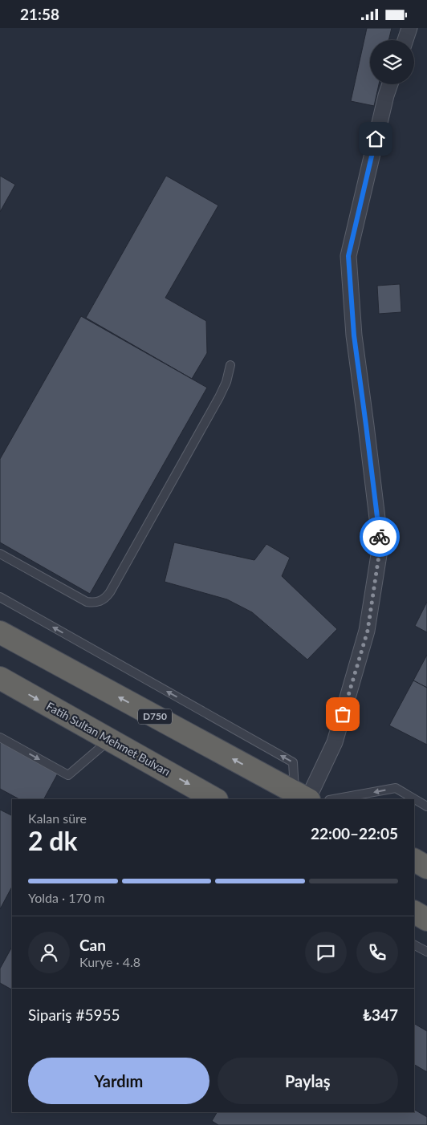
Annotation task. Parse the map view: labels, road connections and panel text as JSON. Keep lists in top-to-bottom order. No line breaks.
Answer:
{"streets":{"highway":["D750","Fatih Sultan Mehmet Bulvarı"]},"page":{"status":"21:58","heading":["2 dk","Kalan süre","22:00–22:05"],"panel":["Can","Kurye · 4.8","Sipariş #5955","₺347"],"bar":"Yolda · 170 m","buttons":["Yardım","Paylaş"]}}
